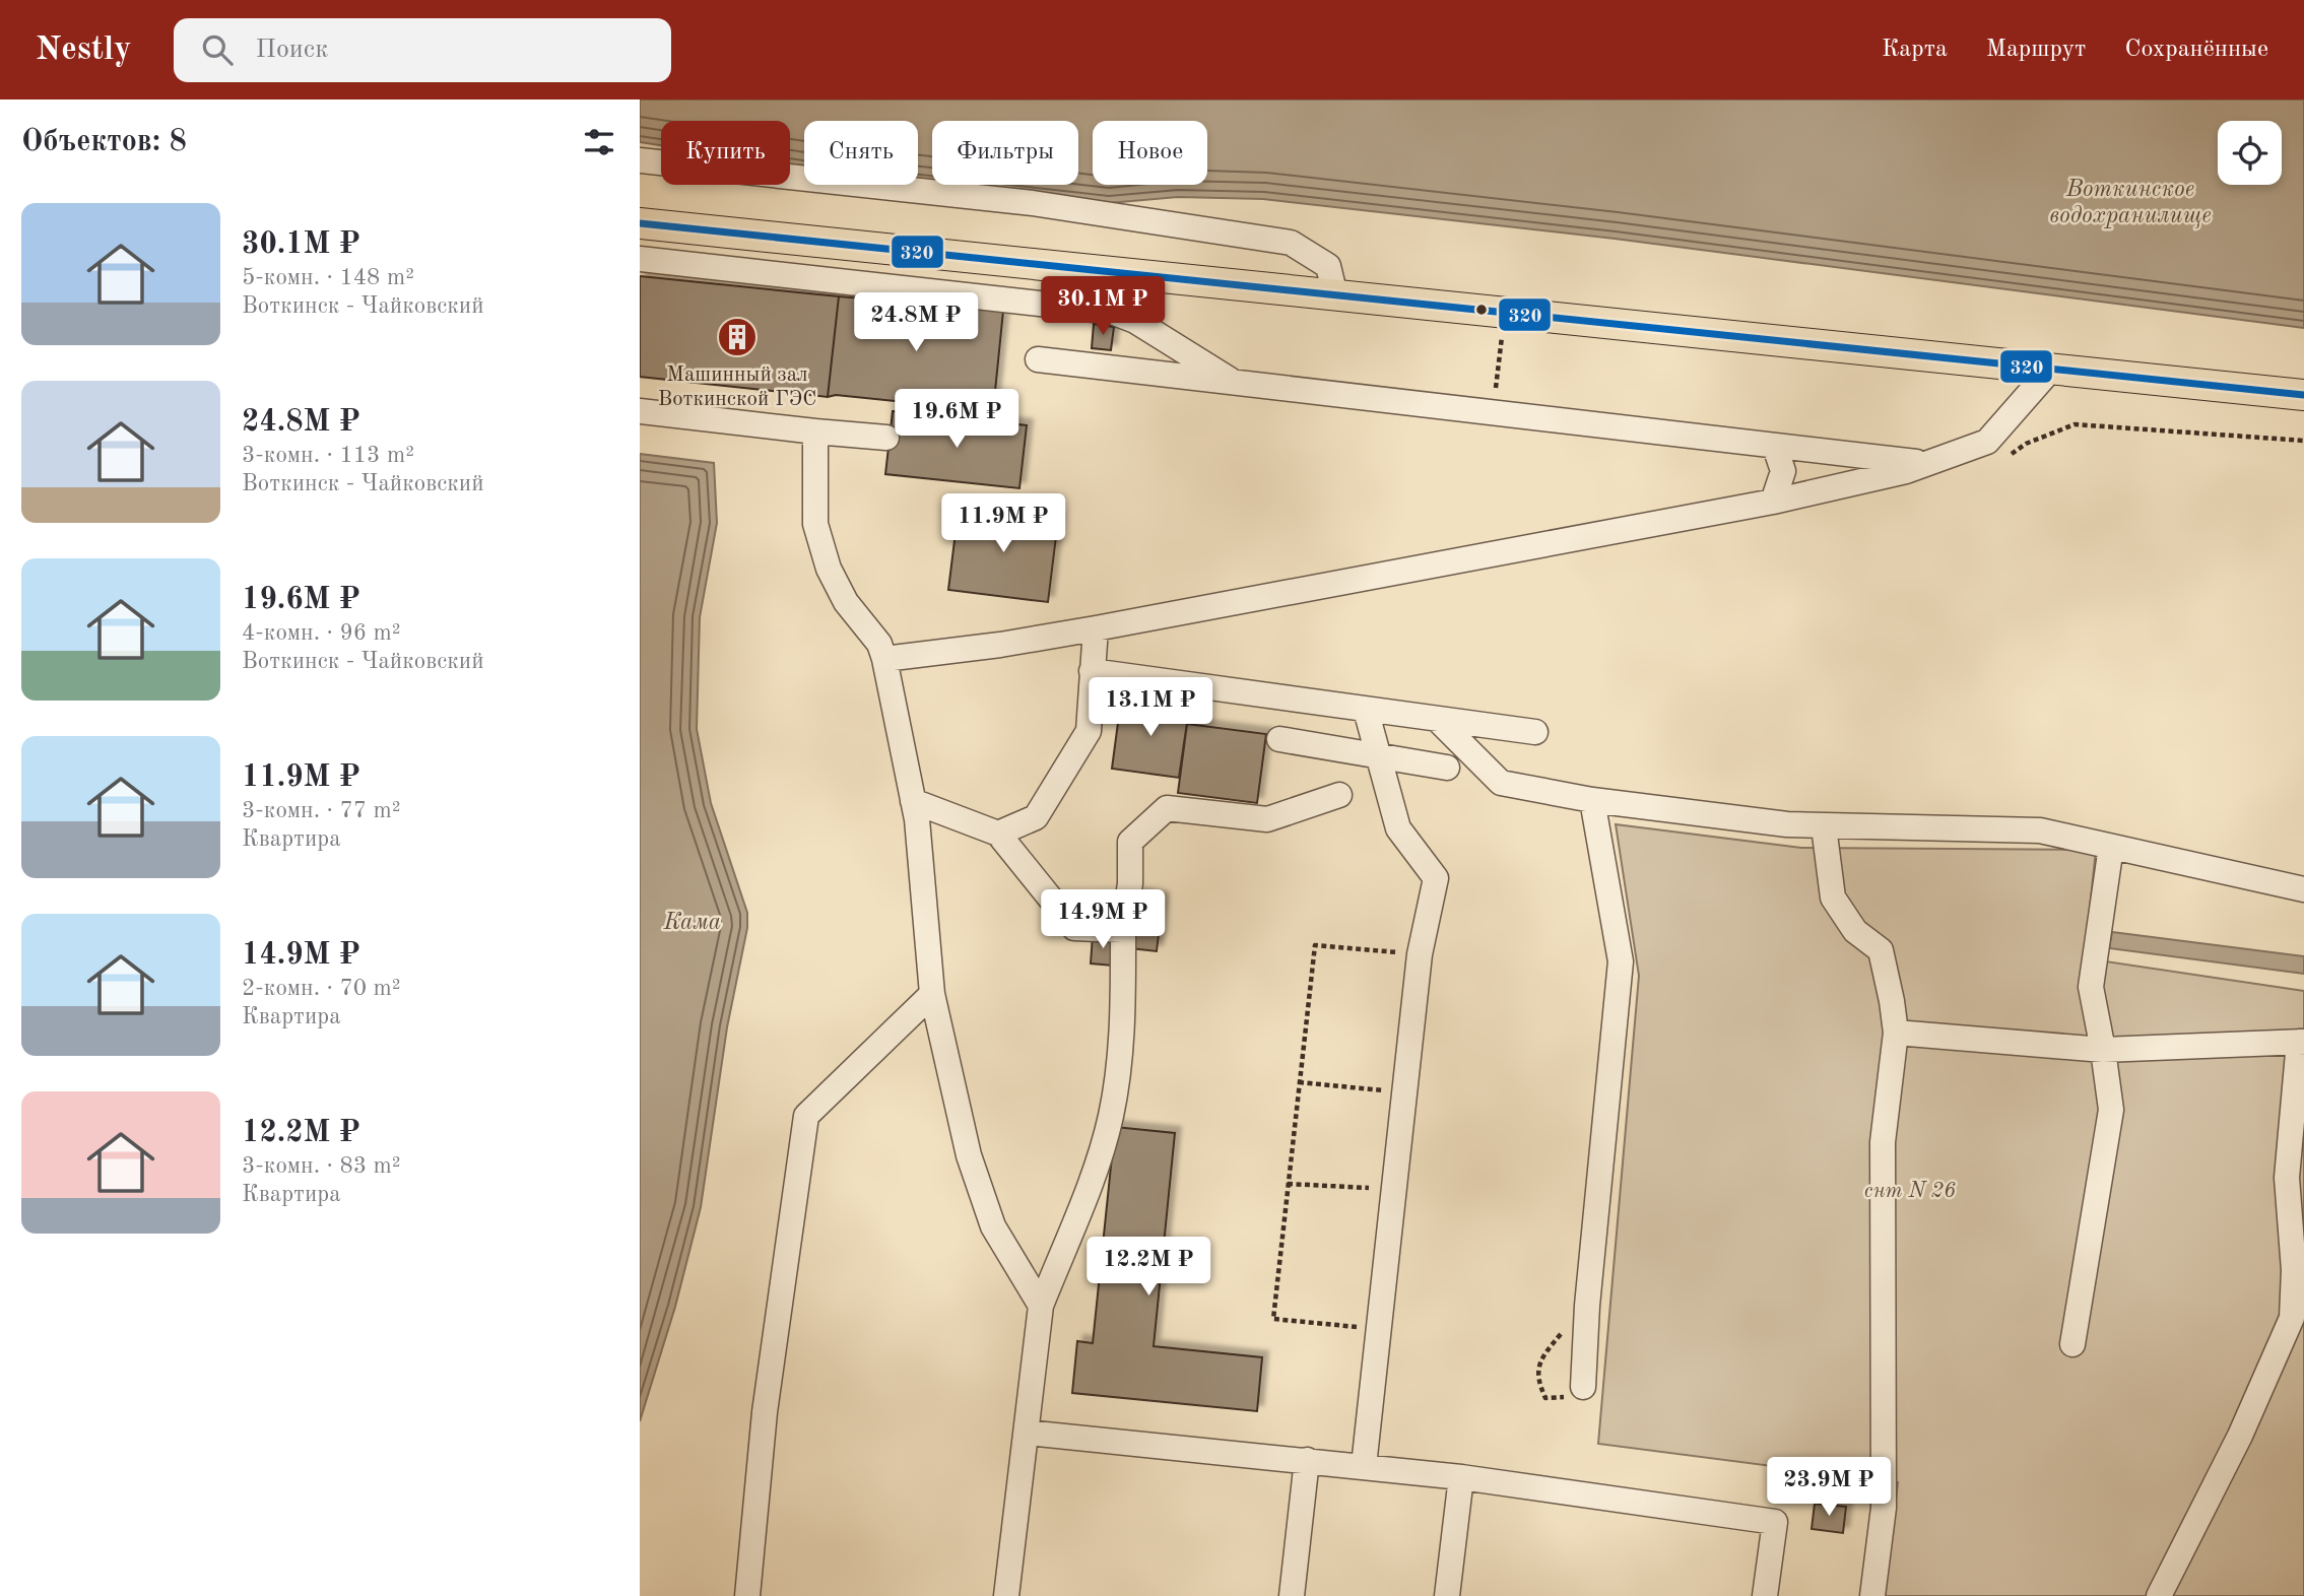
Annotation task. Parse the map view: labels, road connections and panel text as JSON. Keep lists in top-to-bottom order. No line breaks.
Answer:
{"water":["Воткинское водохранилище","Кама"],"parks":["снт N 26"],"places":{"building":["Машинный зал Воткинской ГЭС"]},"lines":["transit line 320"],"page":{"header":"Nestly","search":"Поиск","nav":["Карта","Маршрут","Сохранённые"],"heading":"Объектов: 8","chip":["Купить","Снять","Фильтры","Новое"],"list":[{"name":"30.1M ₽","note":"5-комн. · 148 m² · Воткинск - Чайковский"},{"name":"24.8M ₽","note":"3-комн. · 113 m² · Воткинск - Чайковский"},{"name":"19.6M ₽","note":"4-комн. · 96 m² · Воткинск - Чайковский"},{"name":"11.9M ₽","note":"3-комн. · 77 m² · Квартира"},{"name":"14.9M ₽","note":"2-комн. · 70 m² · Квартира"},{"name":"12.2M ₽","note":"3-комн. · 83 m² · Квартира"}],"price":["30.1M ₽","24.8M ₽","19.6M ₽","11.9M ₽","13.1M ₽","14.9M ₽","12.2M ₽","23.9M ₽"]}}
